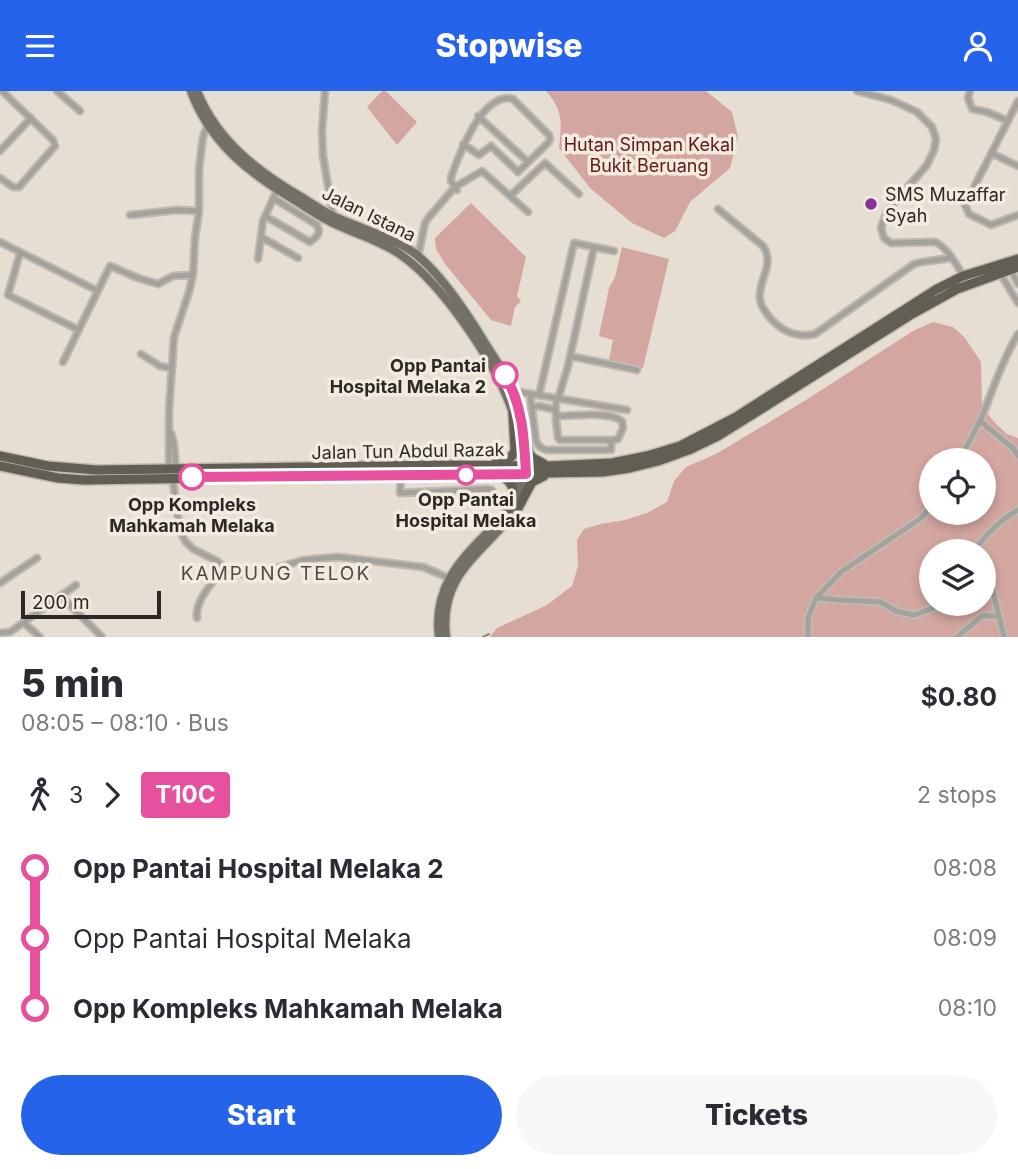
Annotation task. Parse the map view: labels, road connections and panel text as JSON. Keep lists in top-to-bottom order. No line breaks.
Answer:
{"streets":{"highway":["Jalan Tun Abdul Razak"],"main road":["Jalan Istana"]},"crossings":[["Jalan Istana","Jalan Tun Abdul Razak"]],"districts":["KAMPUNG TELOK"],"parks":["Hutan Simpan Kekal Bukit Beruang"],"places":["SMS Muzaffar Syah","Opp Pantai Hospital Melaka 2","Opp Pantai Hospital Melaka","Opp Kompleks Mahkamah Melaka"],"lines":["bus line T10C"],"scale_bar":"200 m","page":{"header":"Stopwise","scale":"200 m","heading":["5 min","08:05 – 08:10 · Bus","$0.80"],"legs":["3","T10C","2 stops"],"list":[{"name":"Opp Pantai Hospital Melaka 2","value":"08:08"},{"name":"Opp Pantai Hospital Melaka","value":"08:09"},{"name":"Opp Kompleks Mahkamah Melaka","value":"08:10"}],"buttons":["Start","Tickets"]}}
